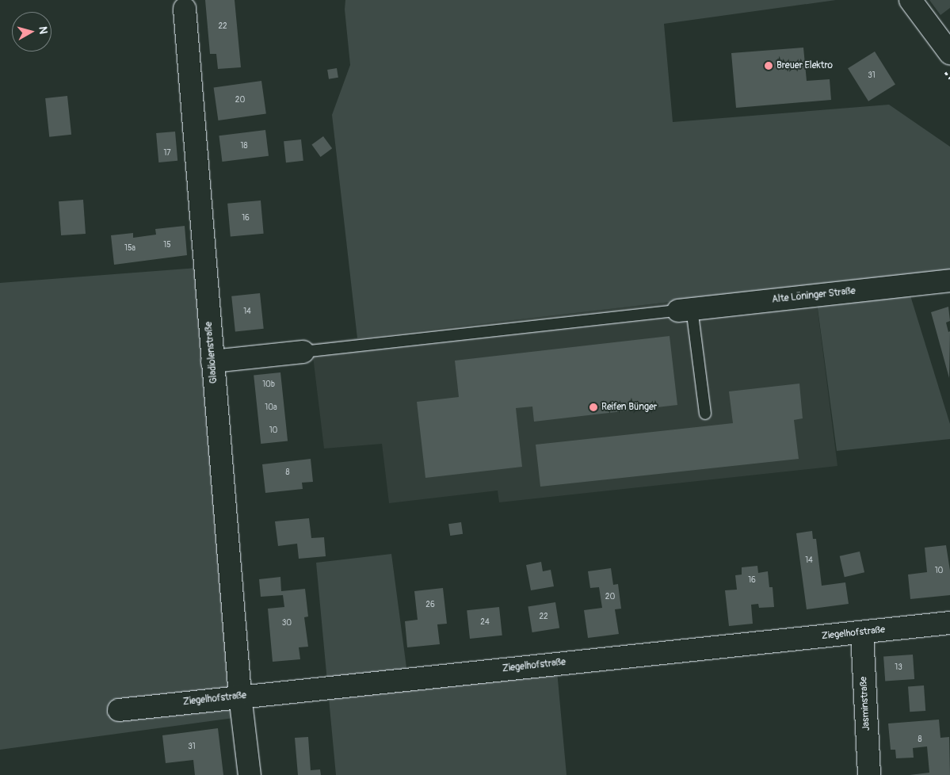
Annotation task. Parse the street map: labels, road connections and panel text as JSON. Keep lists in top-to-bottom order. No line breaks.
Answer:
{"streets":{"street":["Alte Löninger Straße","Gladiolenstraße","Ziegelhofstraße","Jasminstraße"]},"crossings":[["Gladiolenstraße","Ziegelhofstraße"],["Ziegelhofstraße","Jasminstraße"]],"places":["Breuer Elektro","Reifen Bünger"],"house_numbers":["22","31","20","18","17","16","15","15a","14","10b","10a","10","8","14","10","16","20","26","22","24","30","13","8","31"],"north":"right"}
